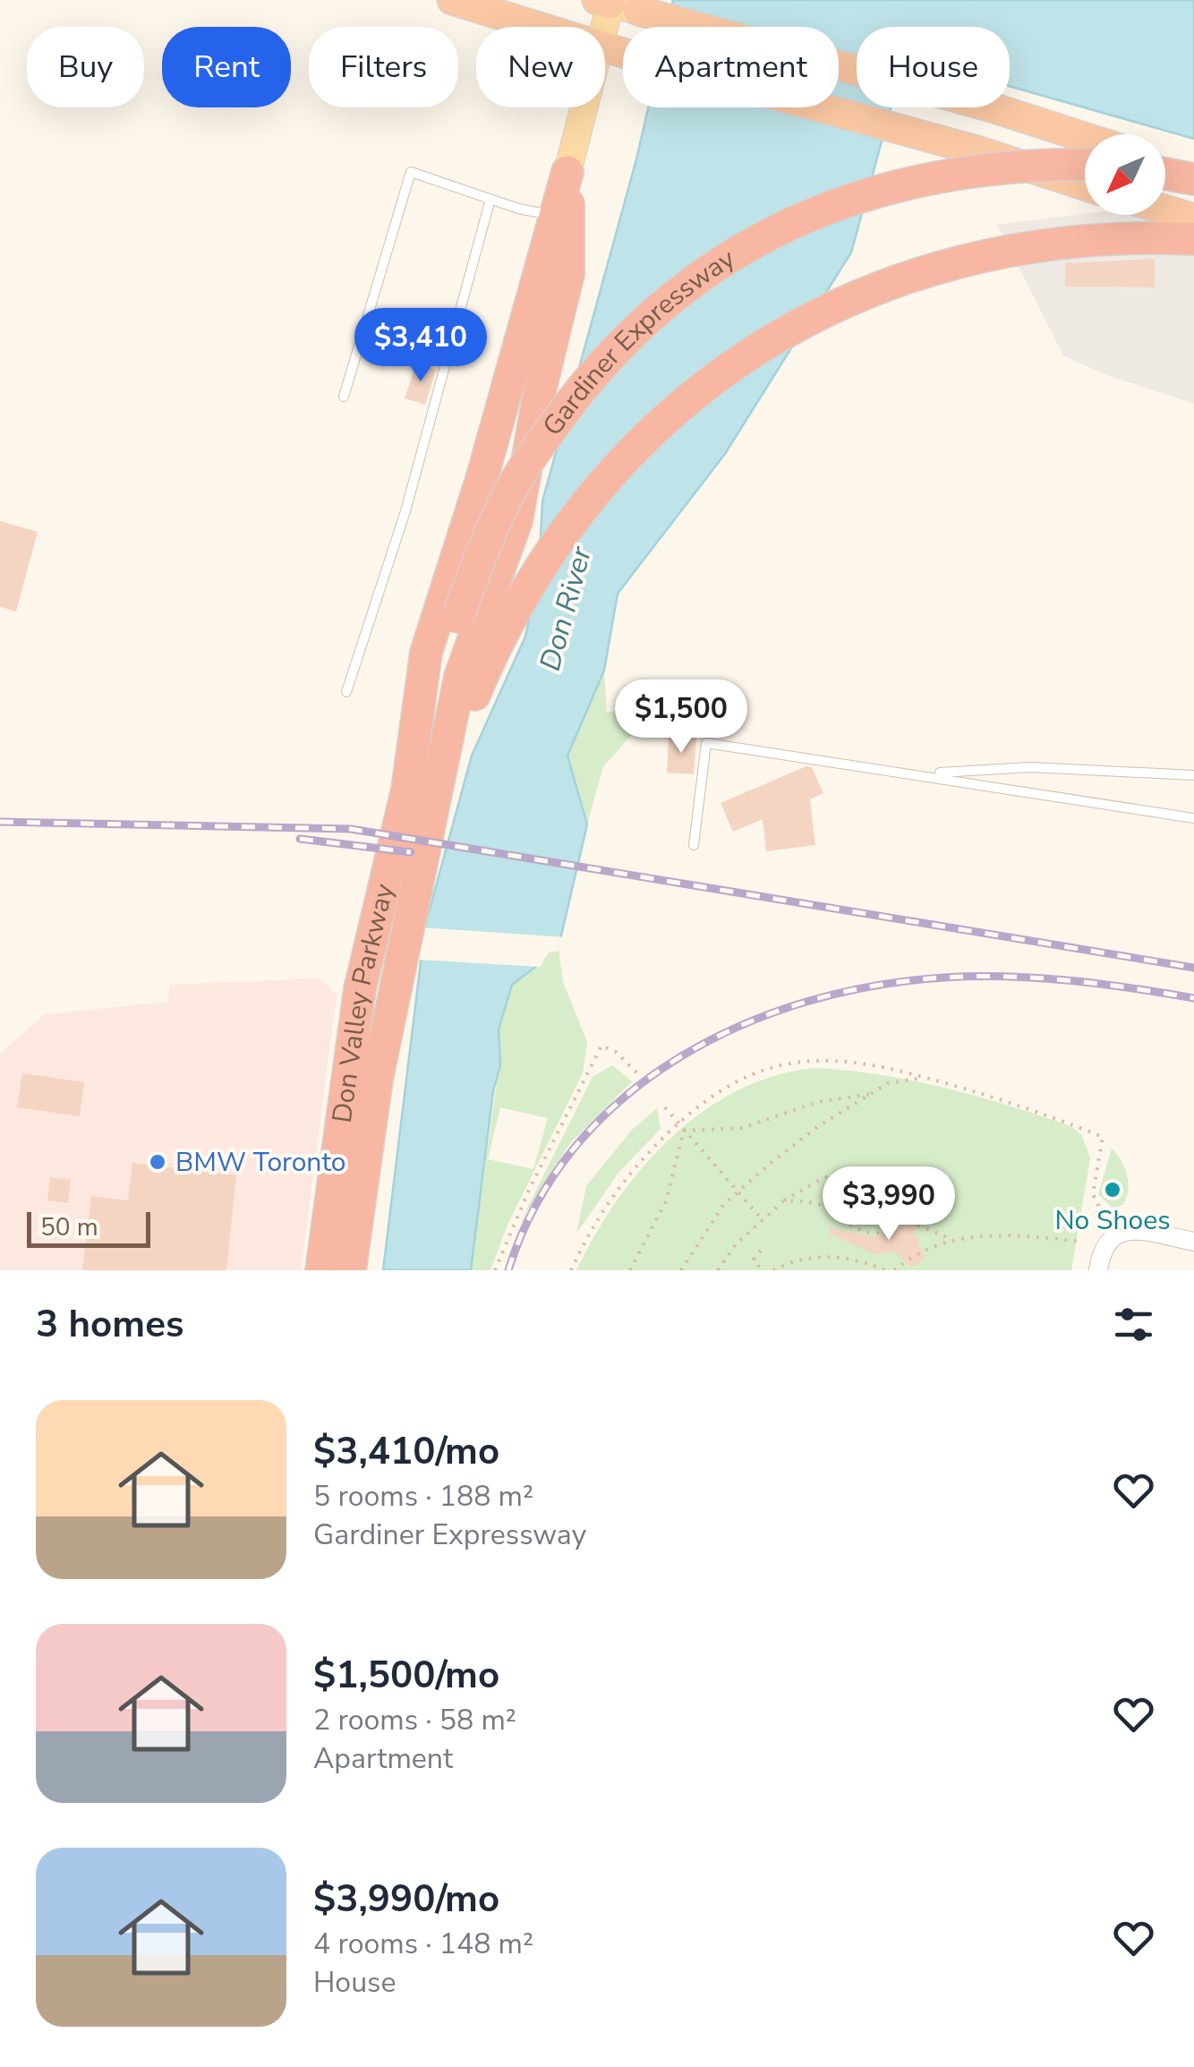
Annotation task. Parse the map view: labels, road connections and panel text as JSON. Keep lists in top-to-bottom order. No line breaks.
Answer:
{"streets":{"highway":["Gardiner Expressway","Don Valley Parkway"]},"crossings":[["Gardiner Expressway","Don Valley Parkway"]],"water":["Don River"],"places":["BMW Toronto","No Shoes"],"scale_bar":"50 m","north":"bottom left","page":{"chip":["Buy","Rent","Filters","New","Apartment","House"],"price":["$3,410","$1,500","$3,990"],"scale":"50 m","heading":"3 homes","list":[{"name":"$3,410/mo","note":"5 rooms · 188 m² · Gardiner Expressway"},{"name":"$1,500/mo","note":"2 rooms · 58 m² · Apartment"},{"name":"$3,990/mo","note":"4 rooms · 148 m² · House"}]}}
